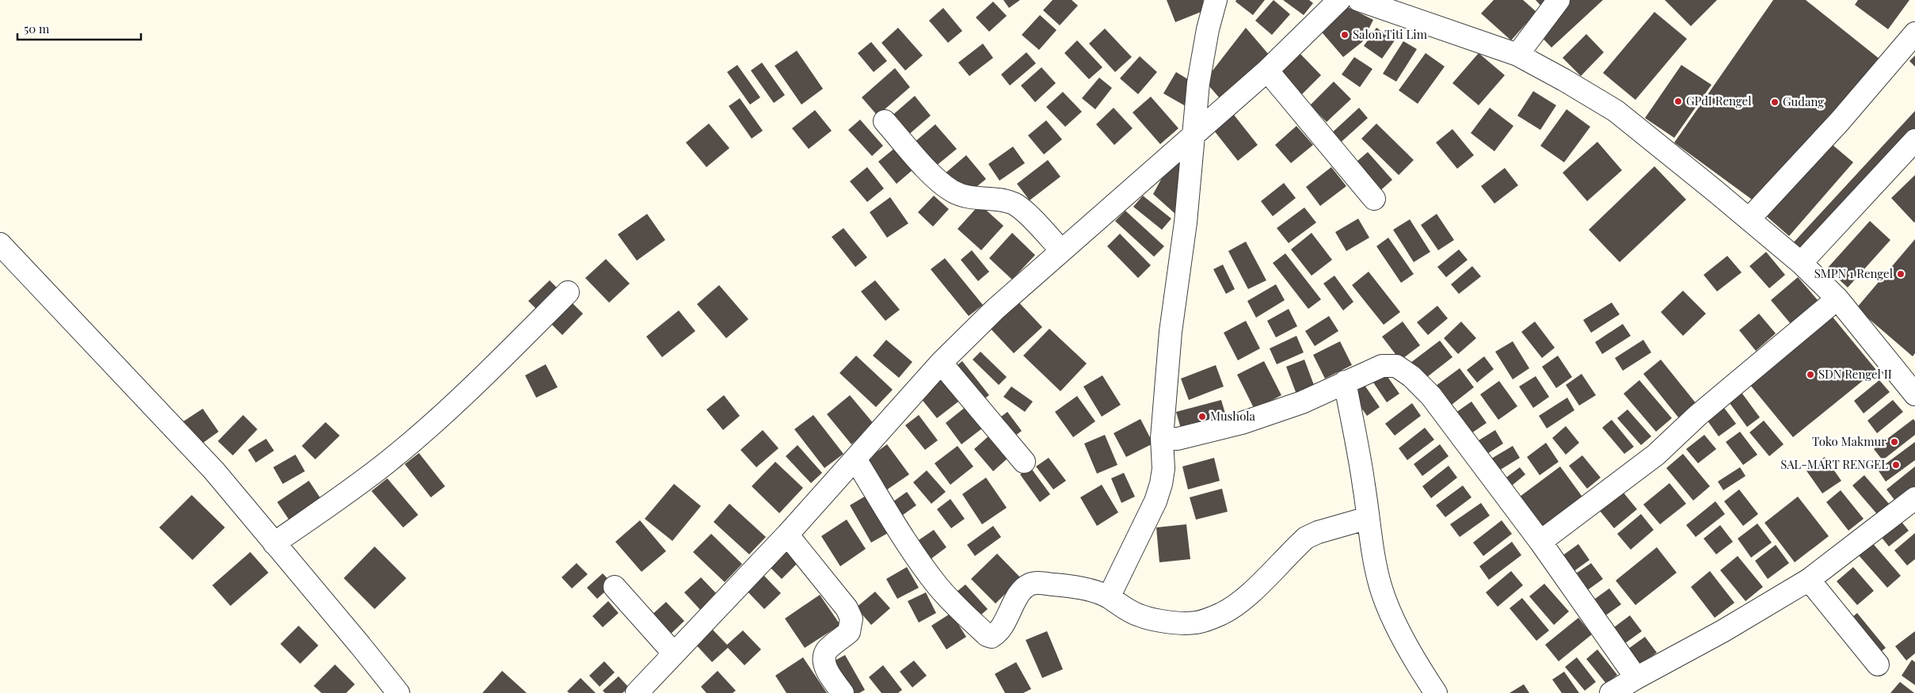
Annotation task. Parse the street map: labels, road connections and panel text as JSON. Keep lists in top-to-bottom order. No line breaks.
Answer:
{"places":["Salon Titi Lim","GPdI Rengel","Gudang","SMPN 1 Rengel","SDN Rengel II","Mushola","Toko Makmur","SAL-MART RENGEL"],"scale_bar":"50 m"}
